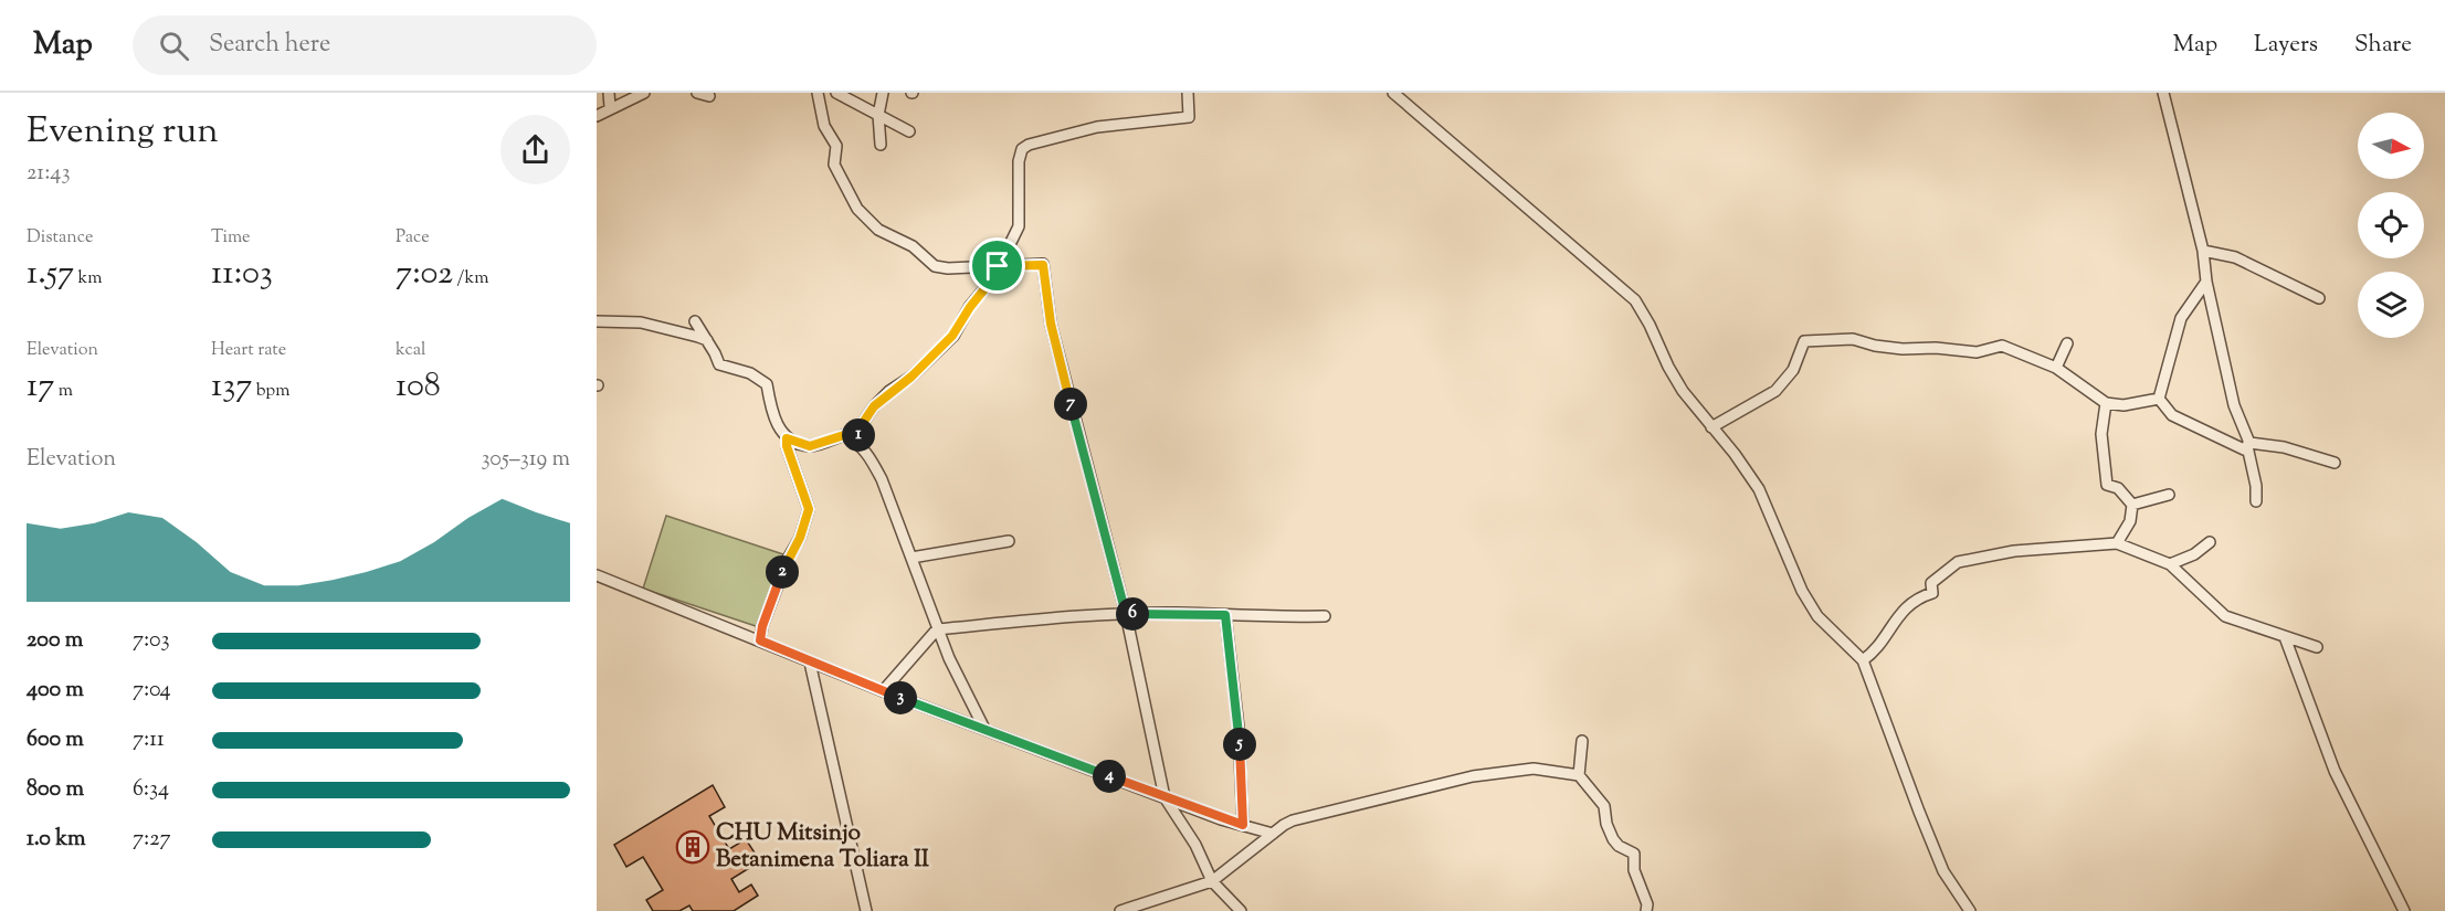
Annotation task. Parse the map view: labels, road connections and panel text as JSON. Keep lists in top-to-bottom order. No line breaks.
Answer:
{"places":{"building":["CHU Mitsinjo Betanimena Toliara II"]},"north":"right","page":{"header":"Map","search":"Search here","nav":["Map","Layers","Share"],"heading":["Evening run","21:43"],"stats":[["Distance","1.57 km"],["Time","11:03"],["Pace","7:02 /km"],["Elevation","17 m"],["Heart rate","137 bpm"],["kcal","108"]],"pins":["7","1","2","6","3","5","4"],"chart":["Elevation","305–319 m"],"list":[{"name":"200 m","note":"7:03"},{"name":"400 m","note":"7:04"},{"name":"600 m","note":"7:11"},{"name":"800 m","note":"6:34"},{"name":"1.0 km","note":"7:27"}]}}
